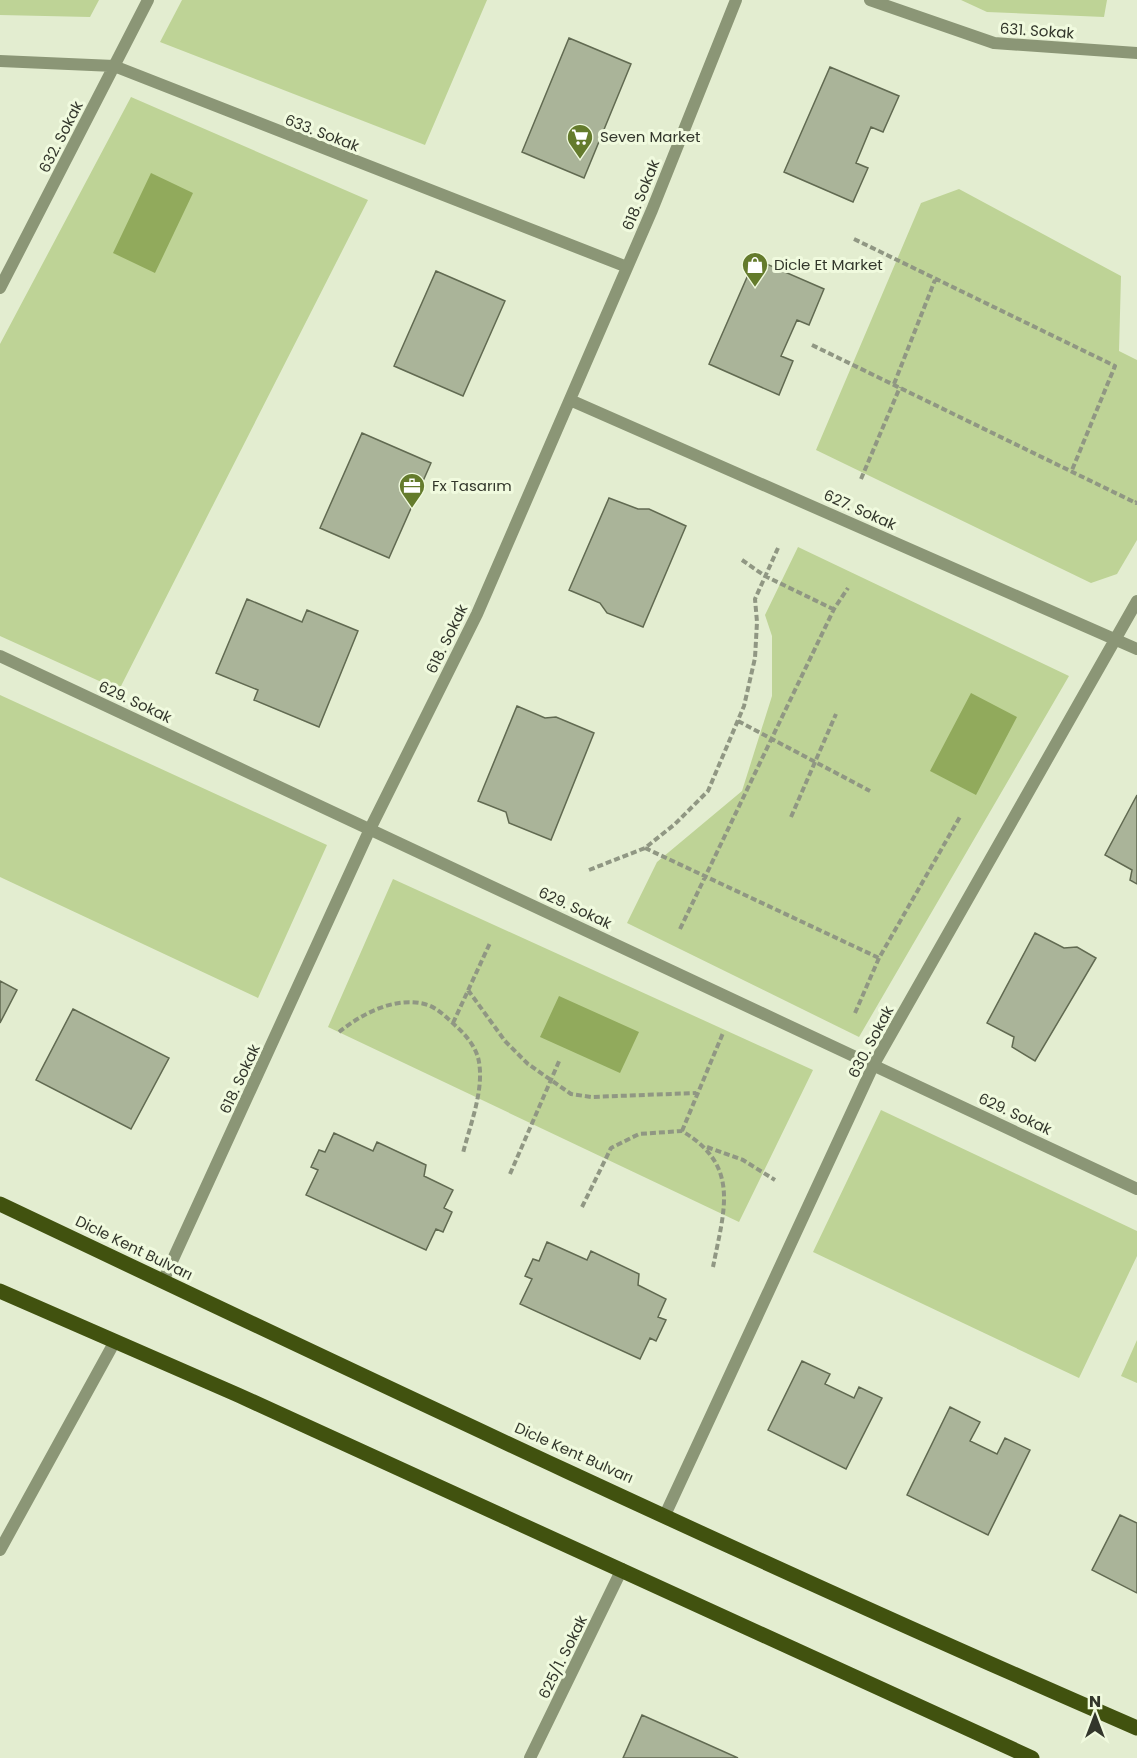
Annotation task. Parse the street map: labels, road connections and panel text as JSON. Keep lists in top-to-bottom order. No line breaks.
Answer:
{"streets":{"main road":["Dicle Kent Bulvarı"],"street":["631. Sokak","633. Sokak","632. Sokak","618. Sokak","627. Sokak","629. Sokak","630. Sokak","625/1. Sokak"]},"crossings":[["633. Sokak","632. Sokak"],["633. Sokak","618. Sokak"],["618. Sokak","627. Sokak"],["618. Sokak","629. Sokak"],["618. Sokak","Dicle Kent Bulvarı"],["627. Sokak","630. Sokak"],["629. Sokak","630. Sokak"],["630. Sokak","Dicle Kent Bulvarı"]],"places":{"supermarket":["Seven Market"],"shop":["Dicle Et Market"],"office":["Fx Tasarım"]},"north":"top"}
